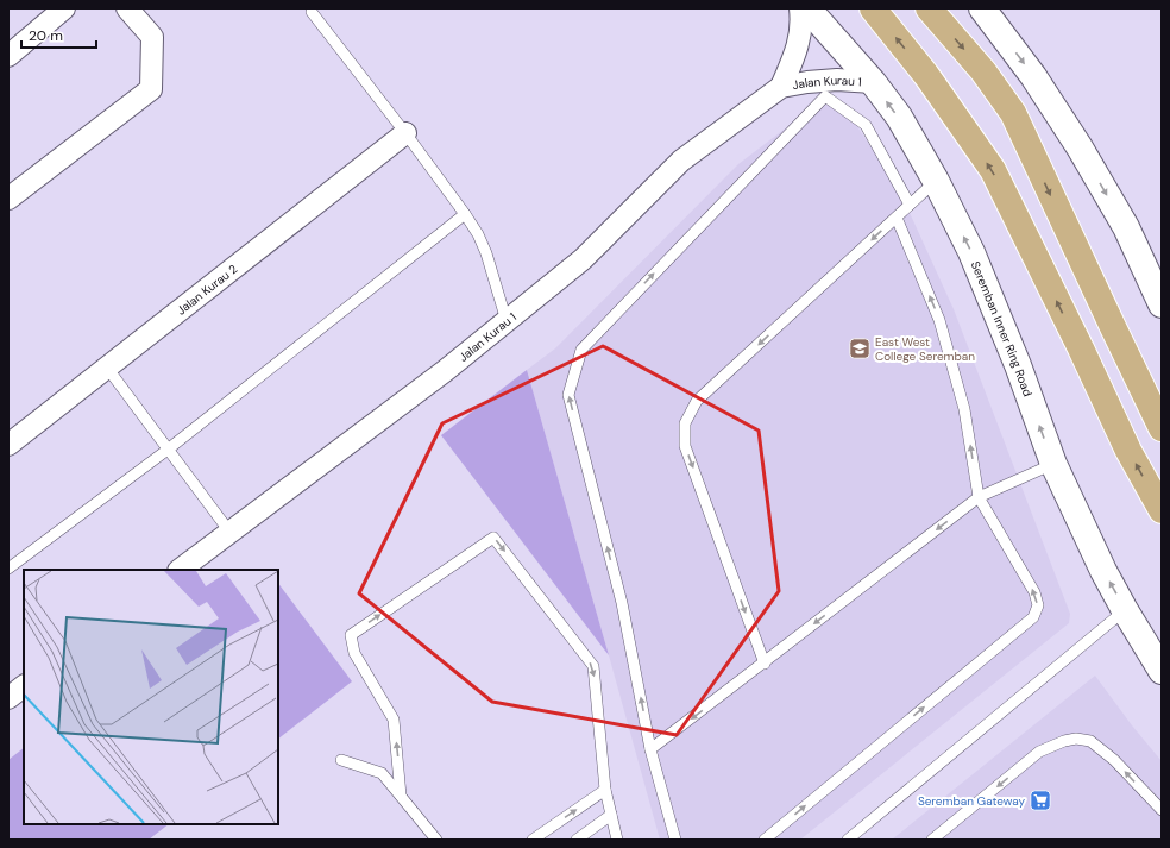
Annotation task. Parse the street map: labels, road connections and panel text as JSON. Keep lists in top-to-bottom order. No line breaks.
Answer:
{"streets":{"main road":["Seremban Inner Ring Road"],"street":["Jalan Kurau 1","Jalan Kurau 2"]},"crossings":[["Jalan Kurau 1","Seremban Inner Ring Road"]],"places":{"school or university":["East West College Seremban"],"supermarket":["Seremban Gateway"]},"scale_bar":"20 m"}
